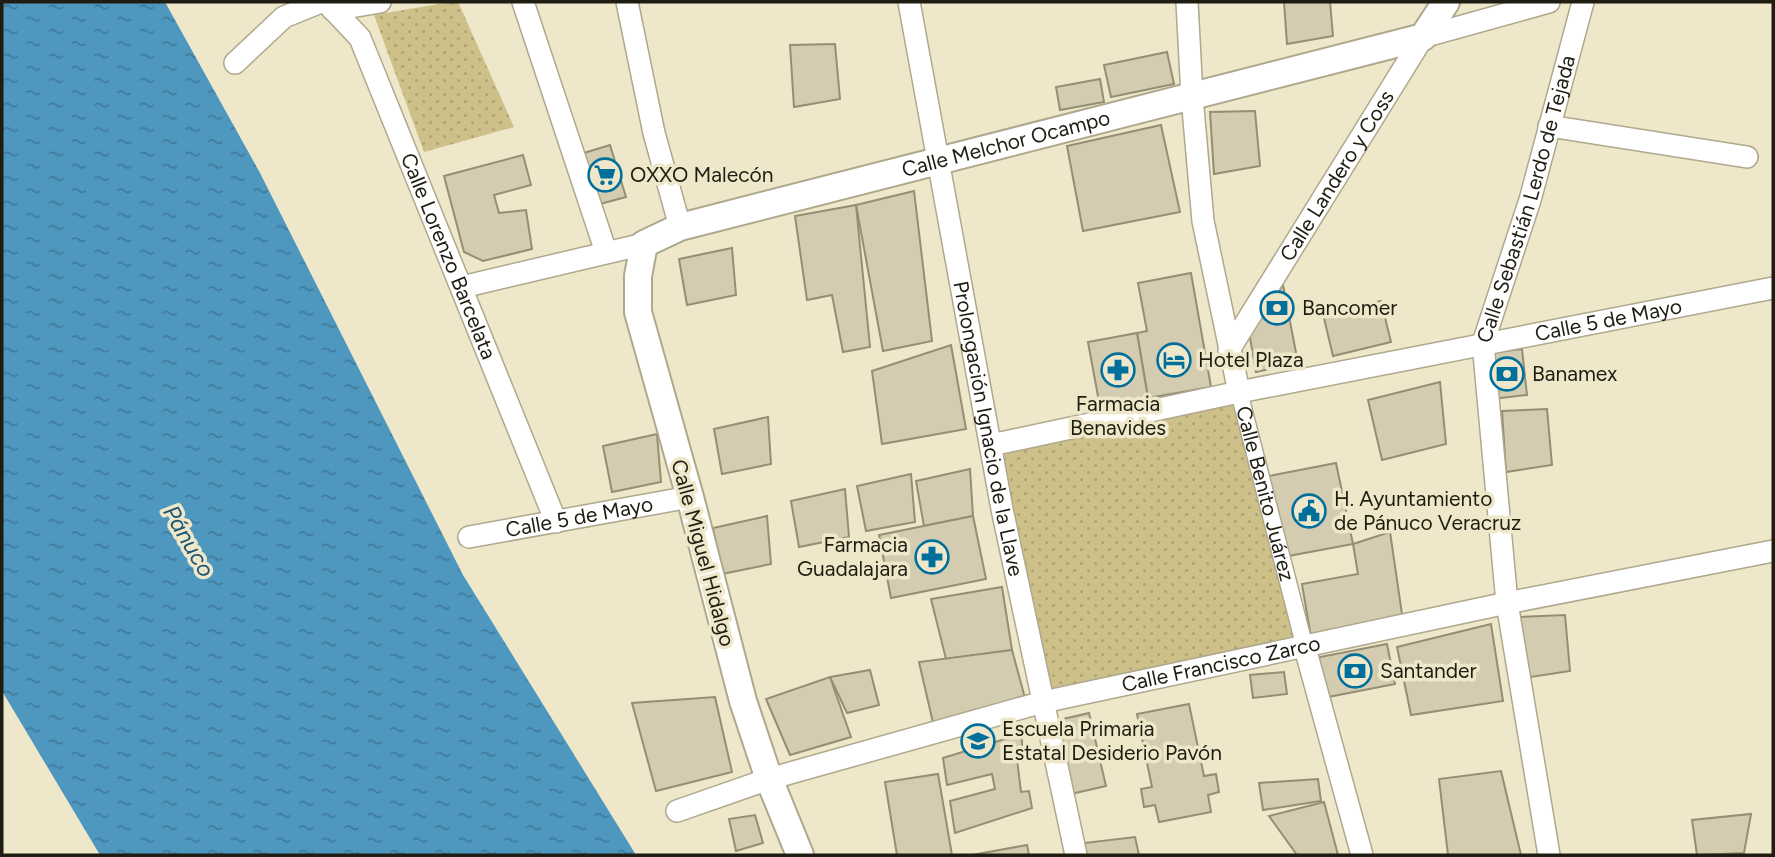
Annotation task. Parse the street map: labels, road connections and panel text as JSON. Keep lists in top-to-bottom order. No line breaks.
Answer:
{"streets":{"street":["Calle Melchor Ocampo","Calle Landero y Coss","Calle Sebastián Lerdo de Tejada","Calle Lorenzo Barcelata","Calle 5 de Mayo","Prolongación Ignacio de la Llave","Calle Benito Juárez","Calle Miguel Hidalgo","Calle Francisco Zarco"]},"crossings":[["Calle Melchor Ocampo","Calle Landero y Coss"],["Calle Melchor Ocampo","Calle Lorenzo Barcelata"],["Calle Melchor Ocampo","Prolongación Ignacio de la Llave"],["Calle Melchor Ocampo","Calle Benito Juárez"],["Calle Melchor Ocampo","Calle Miguel Hidalgo"],["Calle Landero y Coss","Calle Benito Juárez"],["Calle Sebastián Lerdo de Tejada","Calle 5 de Mayo"],["Calle Sebastián Lerdo de Tejada","Calle Francisco Zarco"],["Calle Lorenzo Barcelata","Calle 5 de Mayo"],["Calle 5 de Mayo","Prolongación Ignacio de la Llave"],["Calle 5 de Mayo","Calle Benito Juárez"],["Calle 5 de Mayo","Calle Miguel Hidalgo"],["Prolongación Ignacio de la Llave","Calle Francisco Zarco"],["Calle Benito Juárez","Calle Francisco Zarco"],["Calle Miguel Hidalgo","Calle Francisco Zarco"]],"water":["Pánuco"],"places":{"supermarket":["OXXO Malecón"],"bank":["Bancomer","Banamex","Santander"],"hotel":["Hotel Plaza"],"pharmacy":["Farmacia Benavides","Farmacia Guadalajara"],"public building":["H. Ayuntamiento de Pánuco Veracruz"],"school or university":["Escuela Primaria Estatal Desiderio Pavón"]}}
